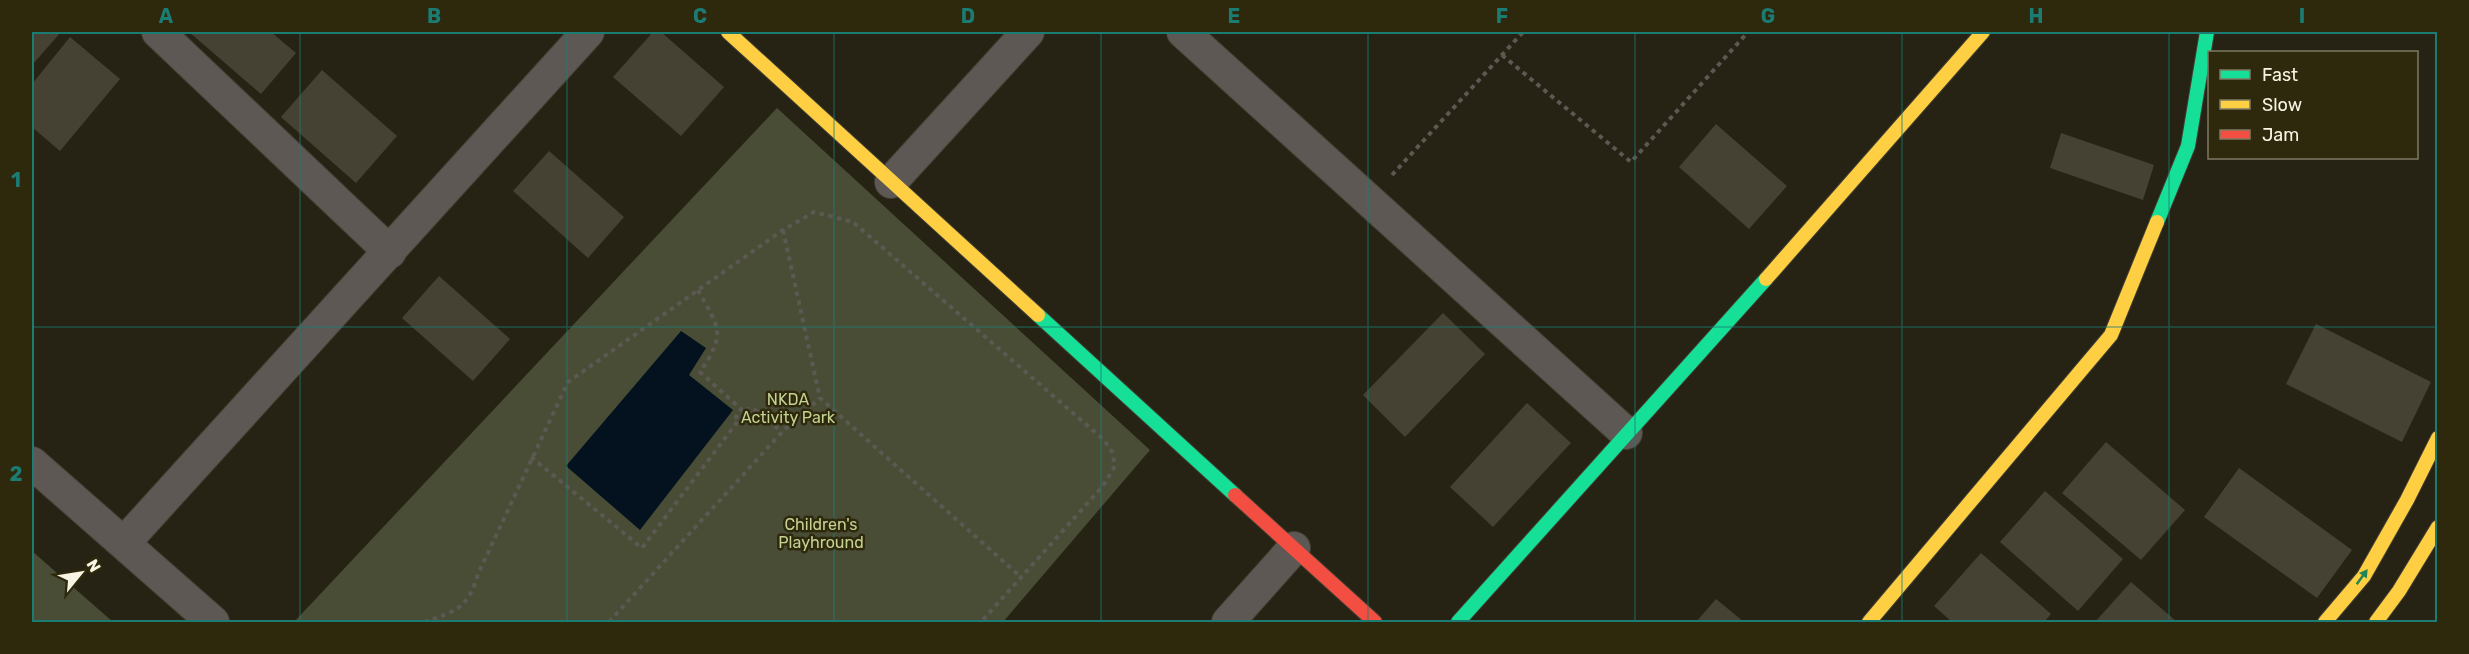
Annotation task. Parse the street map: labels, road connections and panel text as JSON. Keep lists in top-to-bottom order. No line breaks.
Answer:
{"parks":["NKDA Activity Park","Children's Playhround"],"legend":["Fast","Slow","Jam"],"north":"top right","grid":{"columns":["A","B","C","D","E","F","G","H","I"],"rows":["1","2"]}}
